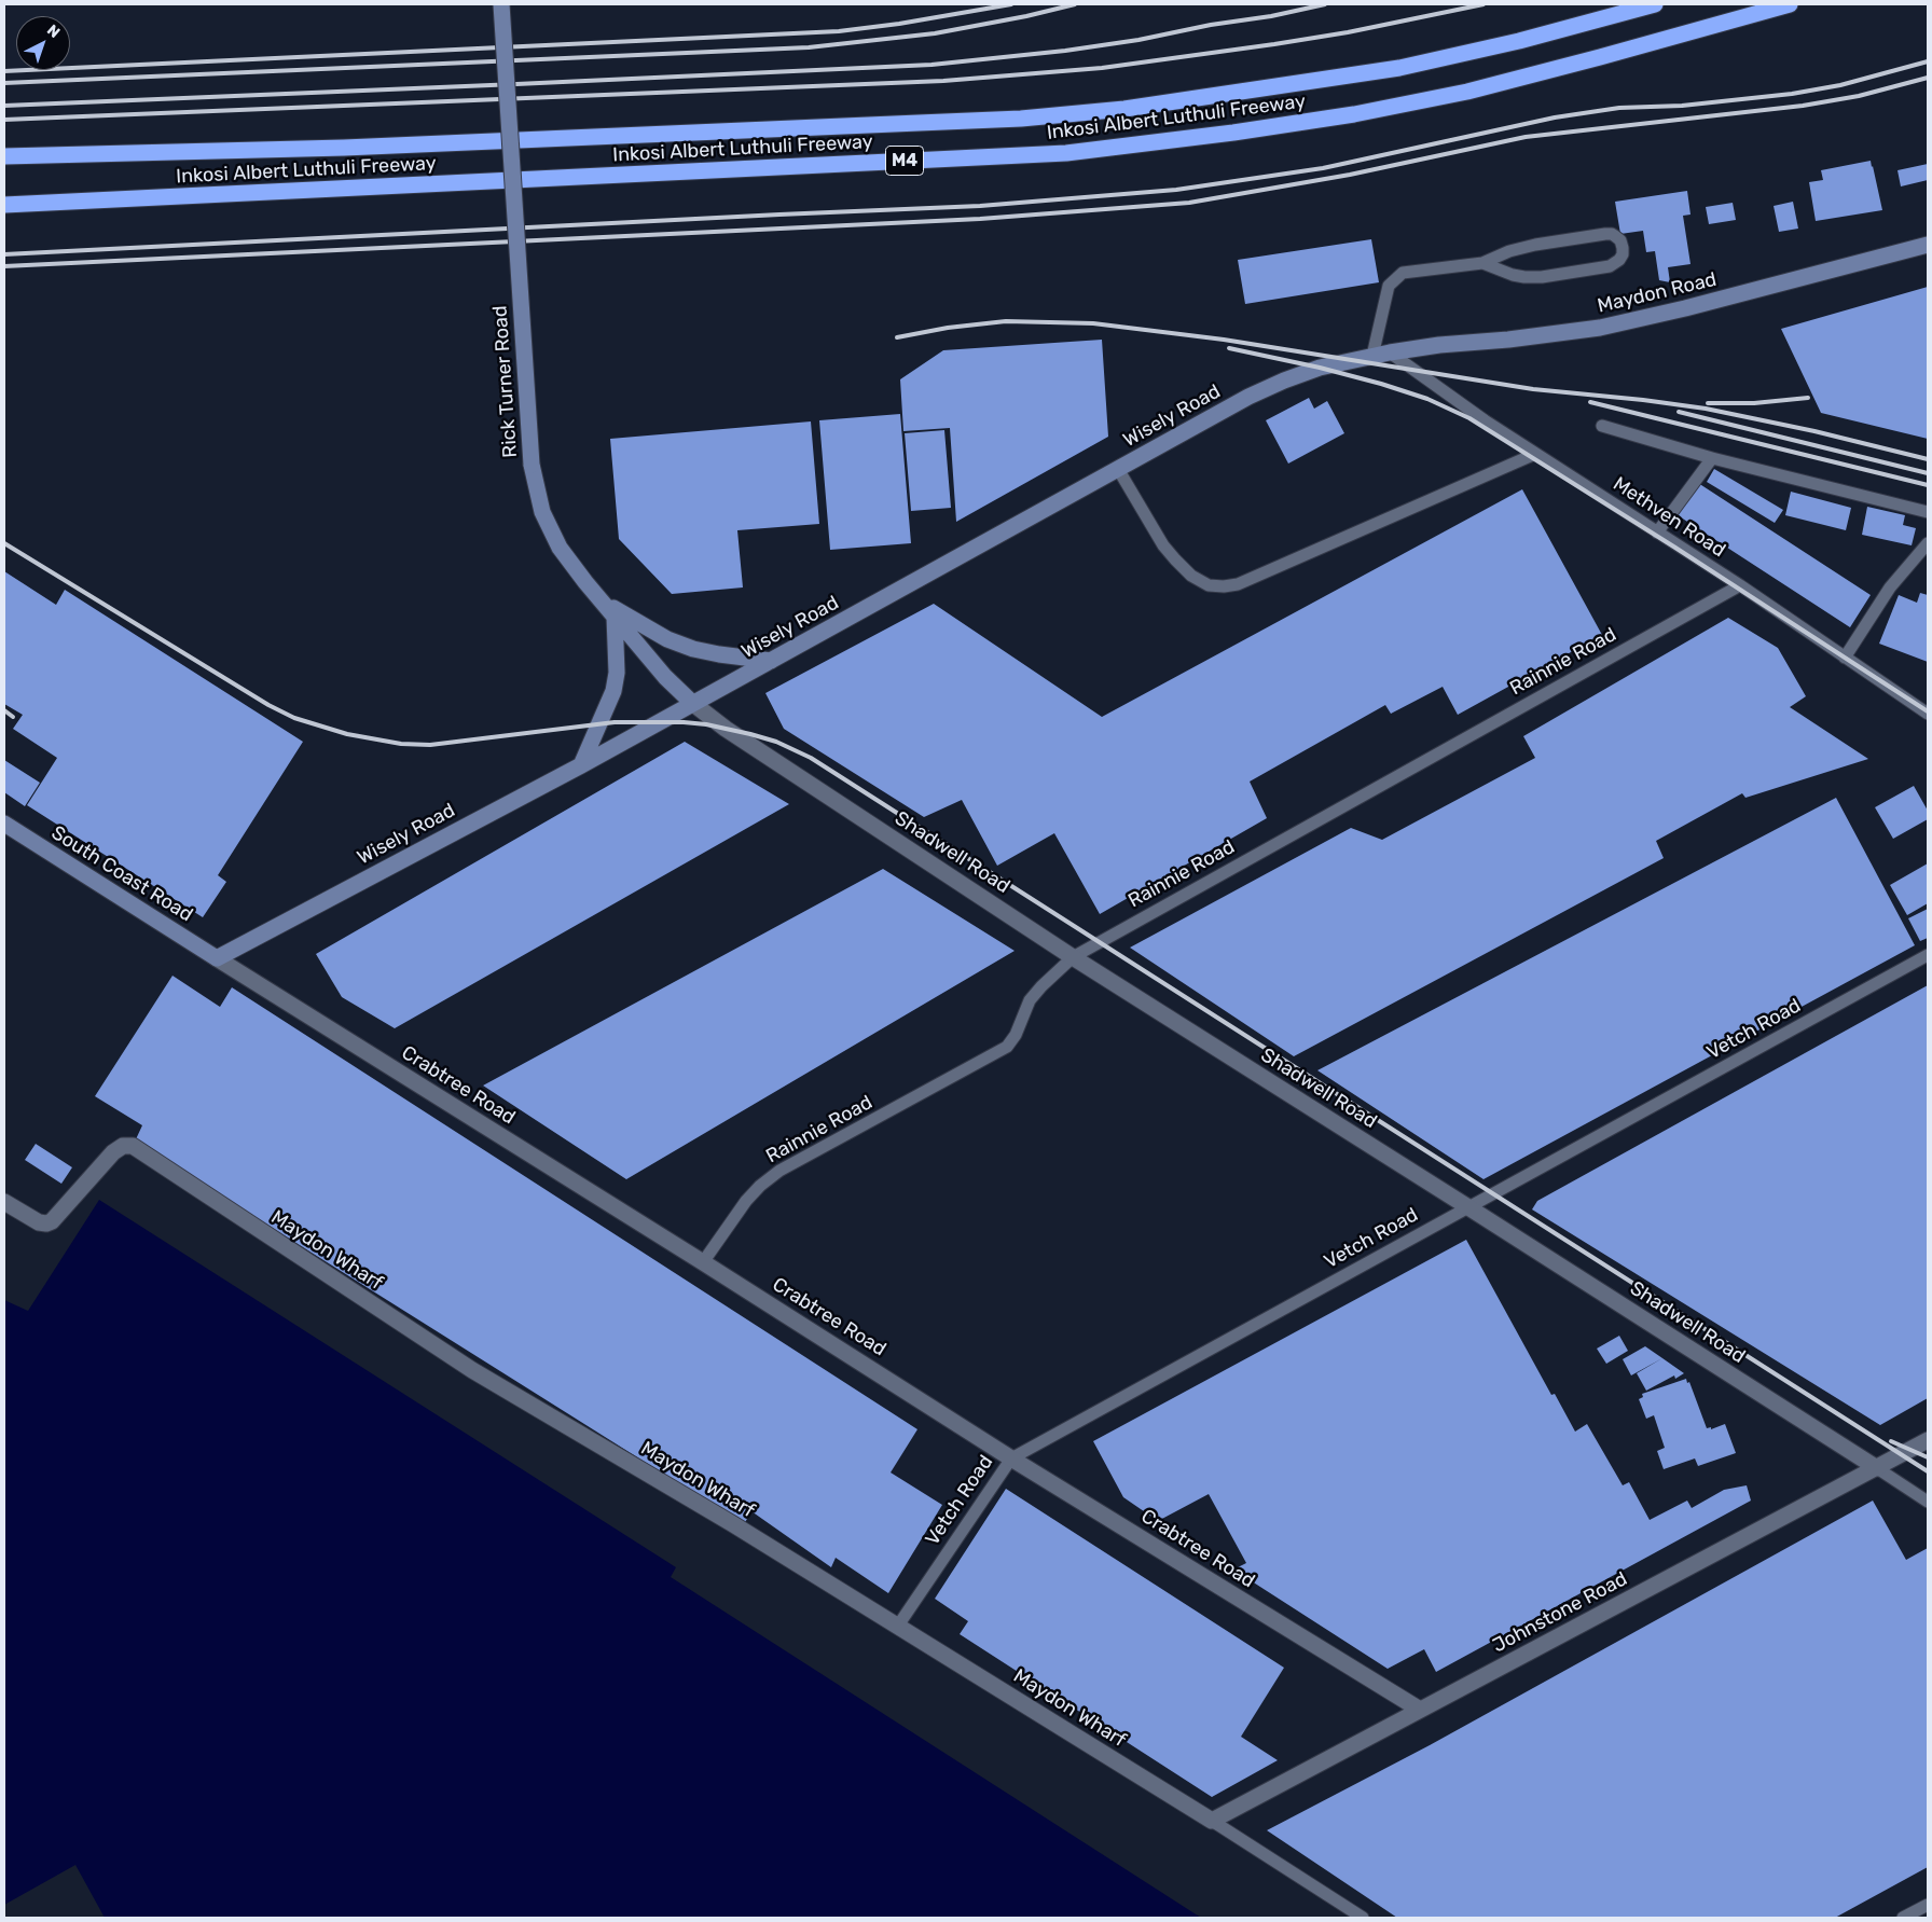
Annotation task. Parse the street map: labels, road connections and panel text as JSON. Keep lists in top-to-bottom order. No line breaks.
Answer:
{"streets":{"highway":["Inkosi Albert Luthuli Freeway","M4"],"street":["Maydon Road","Rick Turner Road","Wisely Road","Shadwell Road","South Coast Road","Crabtree Road","Maydon Wharf","Johnstone Road"],"lane":["Methven Road","Rainnie Road","Vetch Road"]},"crossings":[["Maydon Road","Wisely Road"],["Maydon Road","Methven Road"],["Rick Turner Road","Wisely Road"],["Rick Turner Road","Shadwell Road"],["Wisely Road","Methven Road"],["Wisely Road","Shadwell Road"],["Wisely Road","South Coast Road"],["Wisely Road","Crabtree Road"],["Methven Road","Rainnie Road"],["Rainnie Road","Shadwell Road"],["Rainnie Road","Crabtree Road"],["Shadwell Road","Vetch Road"],["Shadwell Road","Johnstone Road"],["South Coast Road","Crabtree Road"],["Vetch Road","Crabtree Road"],["Vetch Road","Maydon Wharf"],["Crabtree Road","Johnstone Road"],["Maydon Wharf","Johnstone Road"]],"north":"top right"}
